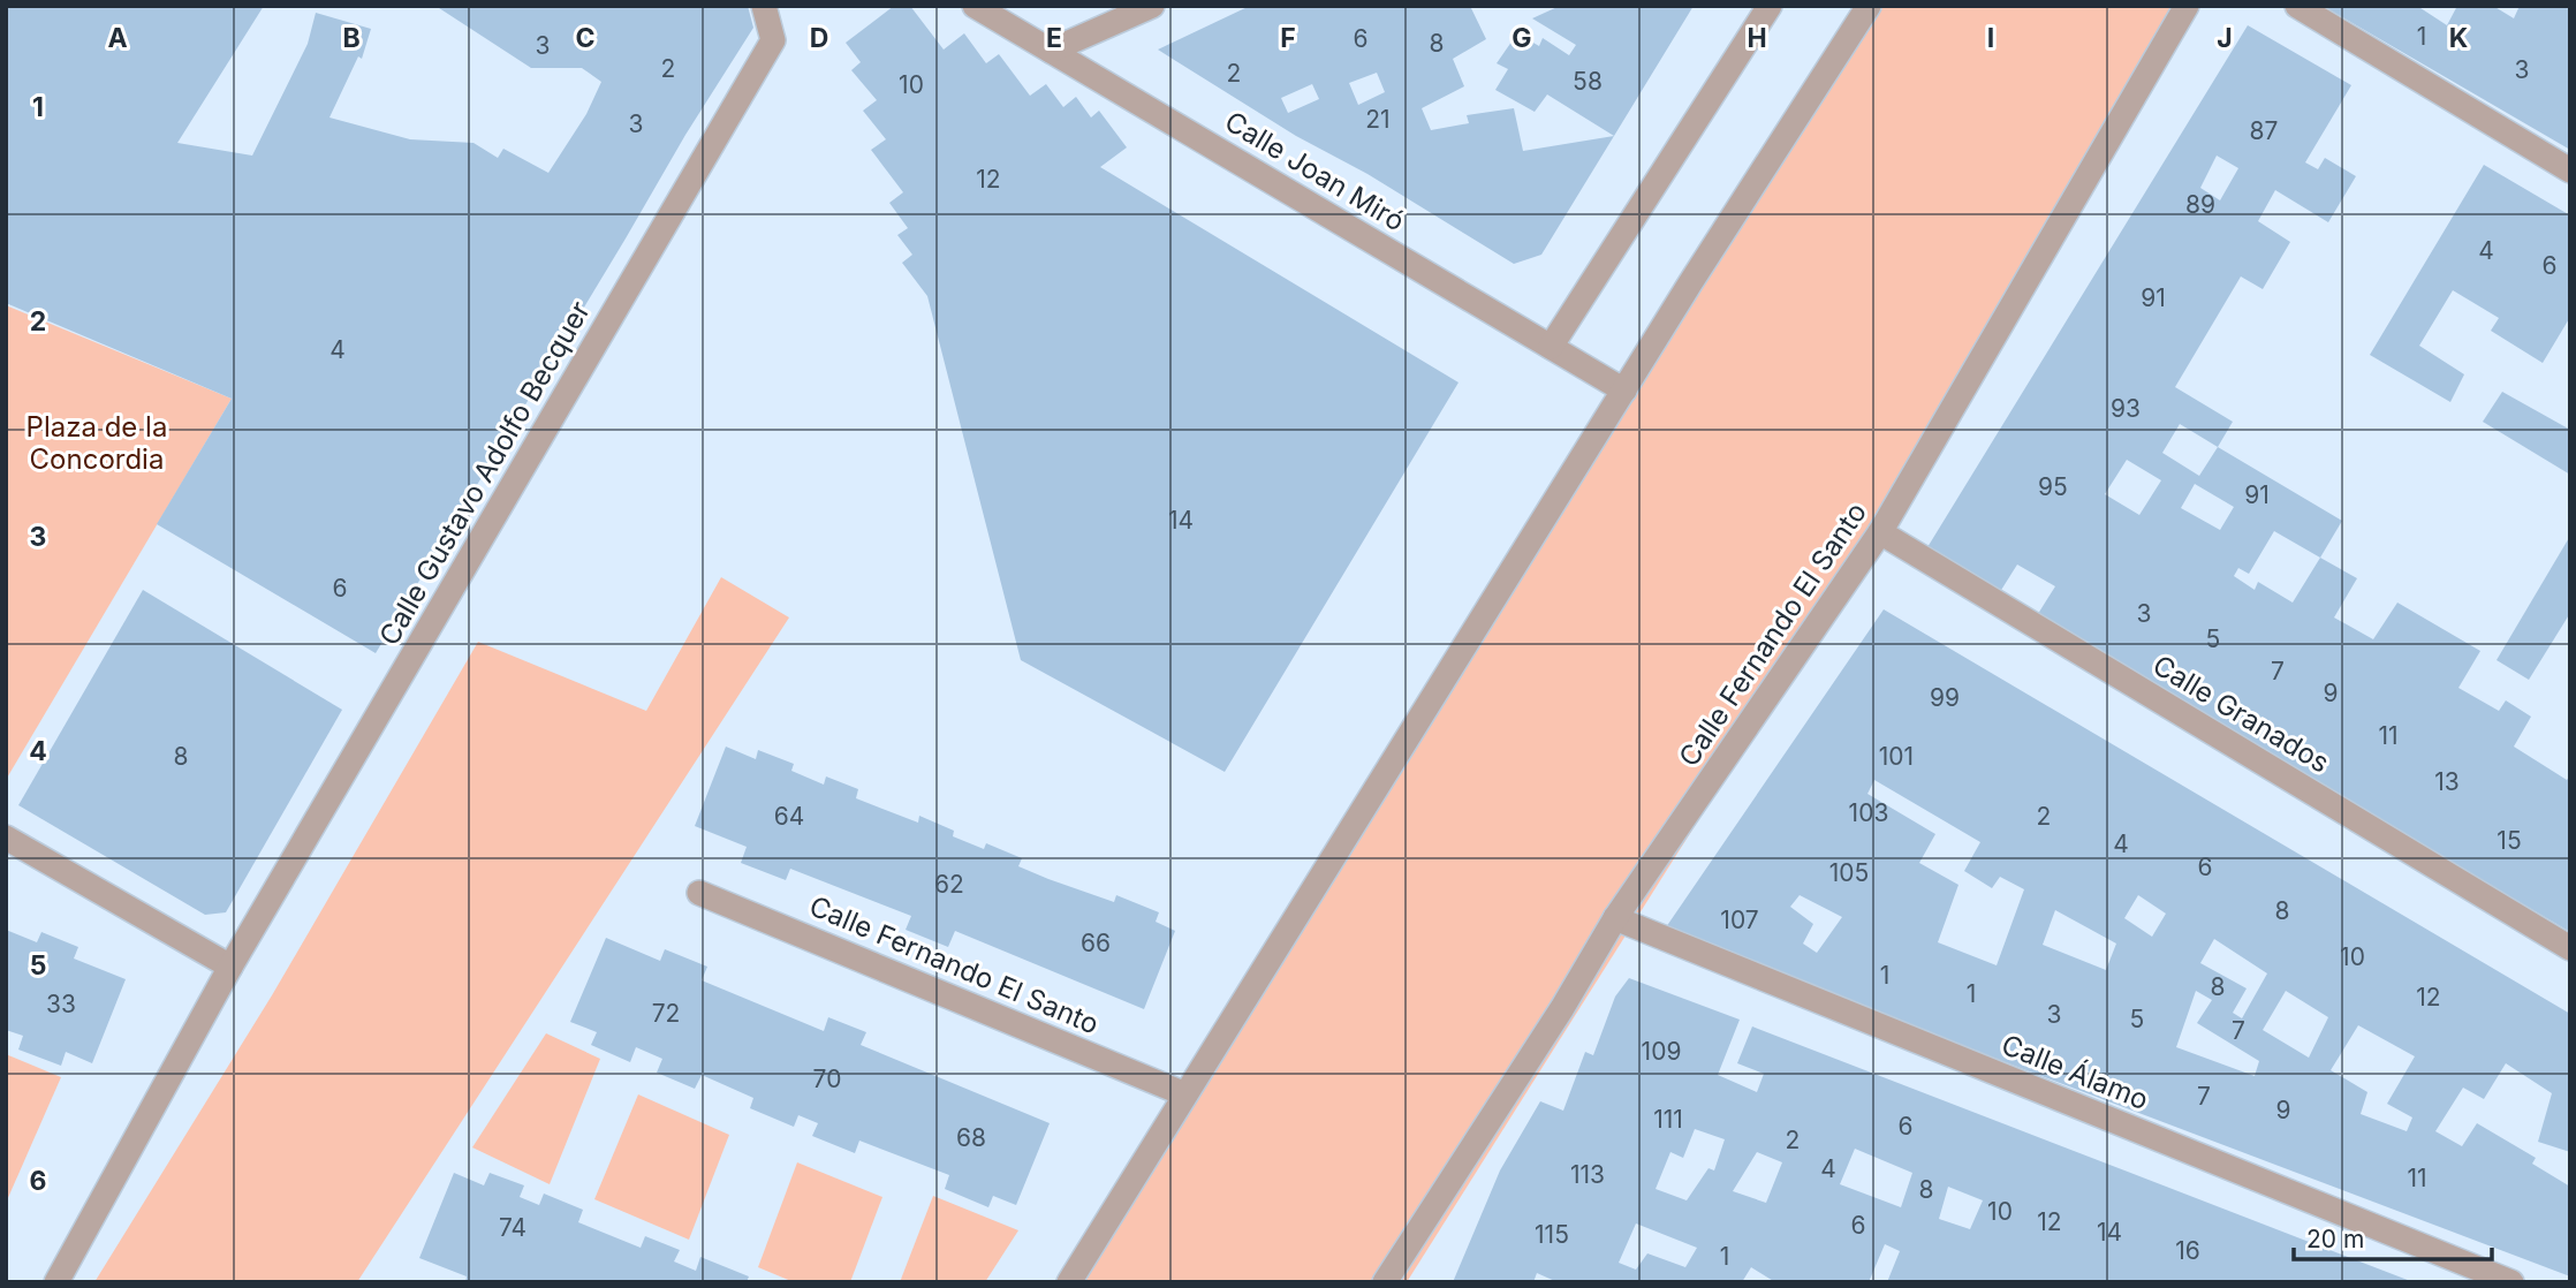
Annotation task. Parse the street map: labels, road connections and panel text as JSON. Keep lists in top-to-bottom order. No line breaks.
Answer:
{"streets":{"street":["Calle Joan Miró","Calle Gustavo Adolfo Becquer","Calle Fernando El Santo","Calle Granados","Calle Álamo"]},"crossings":[["Calle Fernando El Santo","Calle Granados"],["Calle Fernando El Santo","Calle Álamo"]],"parks":["Plaza de la Concordia"],"house_numbers":["1","6","8","3","2","3","2","58","10","21","3","87","12","89","4","6","91","4","93","95","91","14","6","3","5","7","9","99","11","8","101","13","103","64","2","15","4","6","105","62","8","107","66","10","1","8","1","12","33","72","3","5","7","109","70","7","9","111","6","68","2","4","113","11","8","10","12","6","74","14","115","16","1"],"scale_bar":"20 m","grid":{"columns":["A","B","C","D","E","F","G","H","I","J","K"],"rows":["1","2","3","4","5","6"]}}
